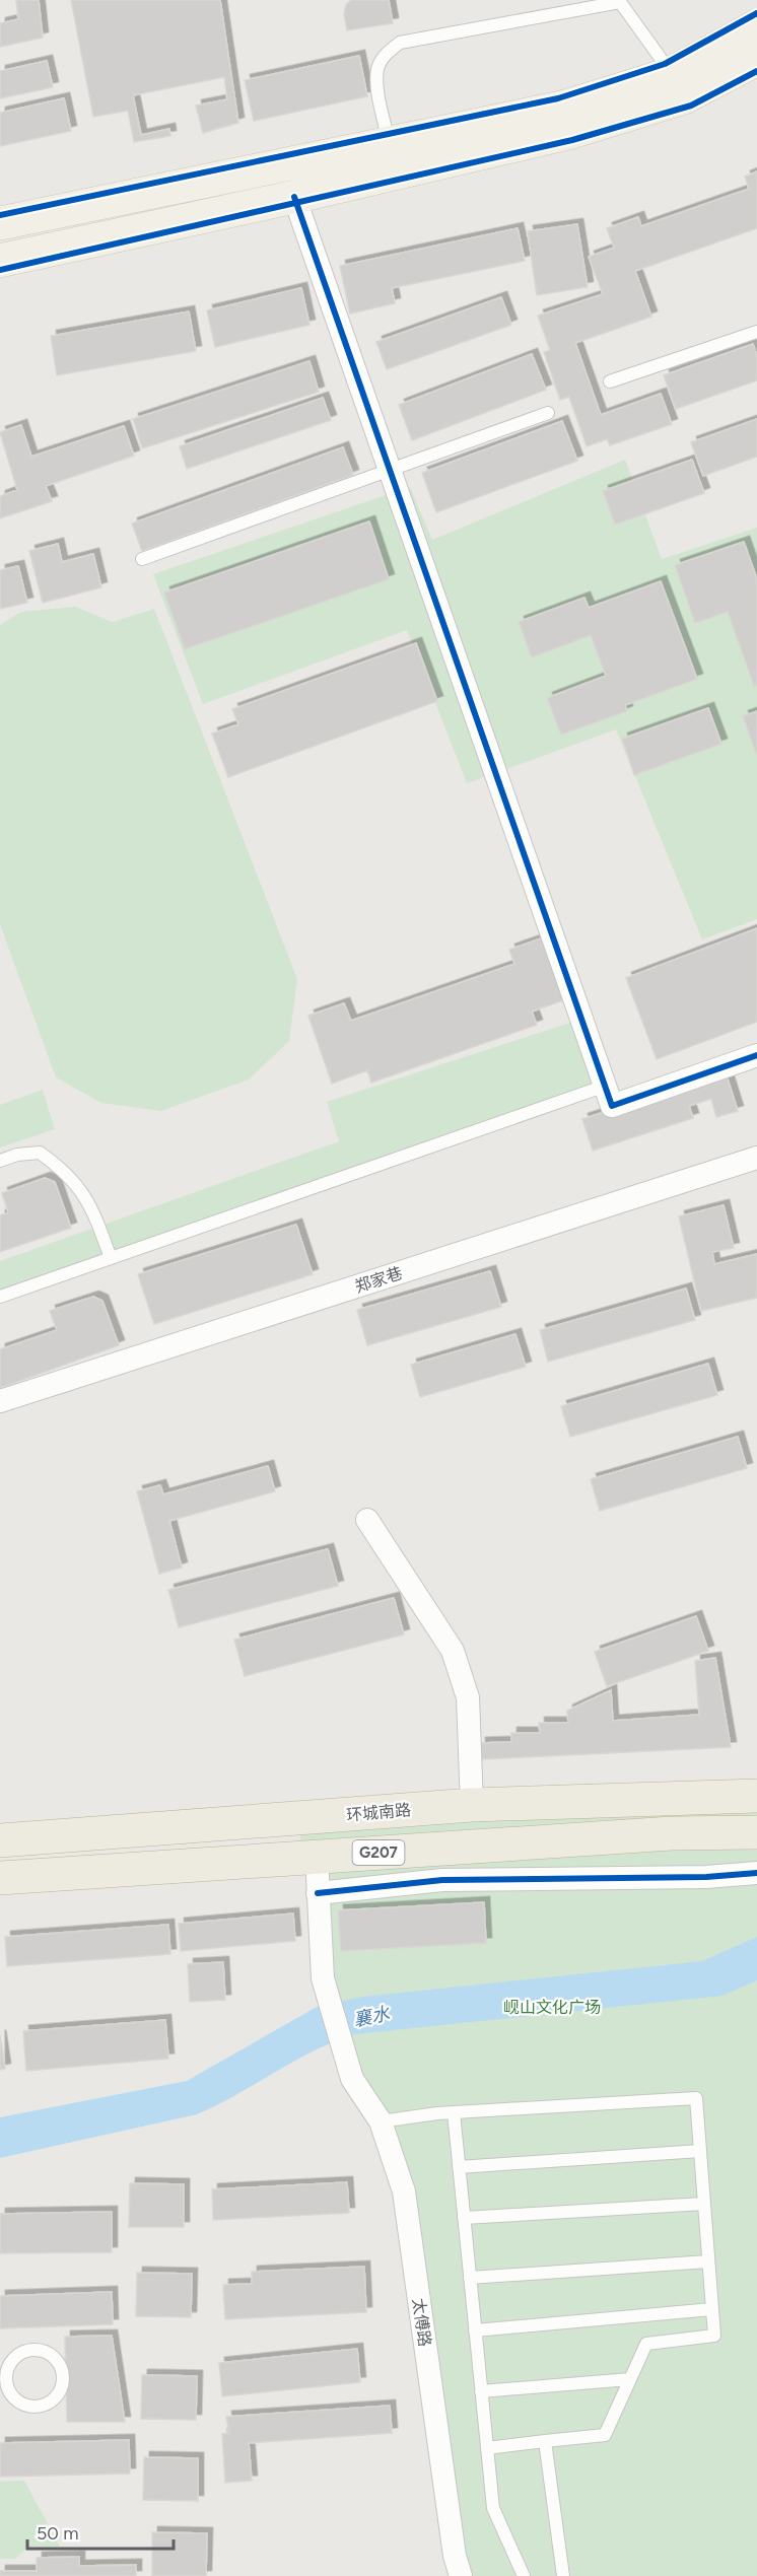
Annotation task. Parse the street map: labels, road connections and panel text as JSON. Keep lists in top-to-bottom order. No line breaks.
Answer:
{"streets":{"highway":["环城南路","G207"],"street":["郑家巷","太傅路"]},"crossings":[["G207","太傅路"]],"water":["襄水"],"parks":["岘山文化广场"],"scale_bar":"50 m"}
